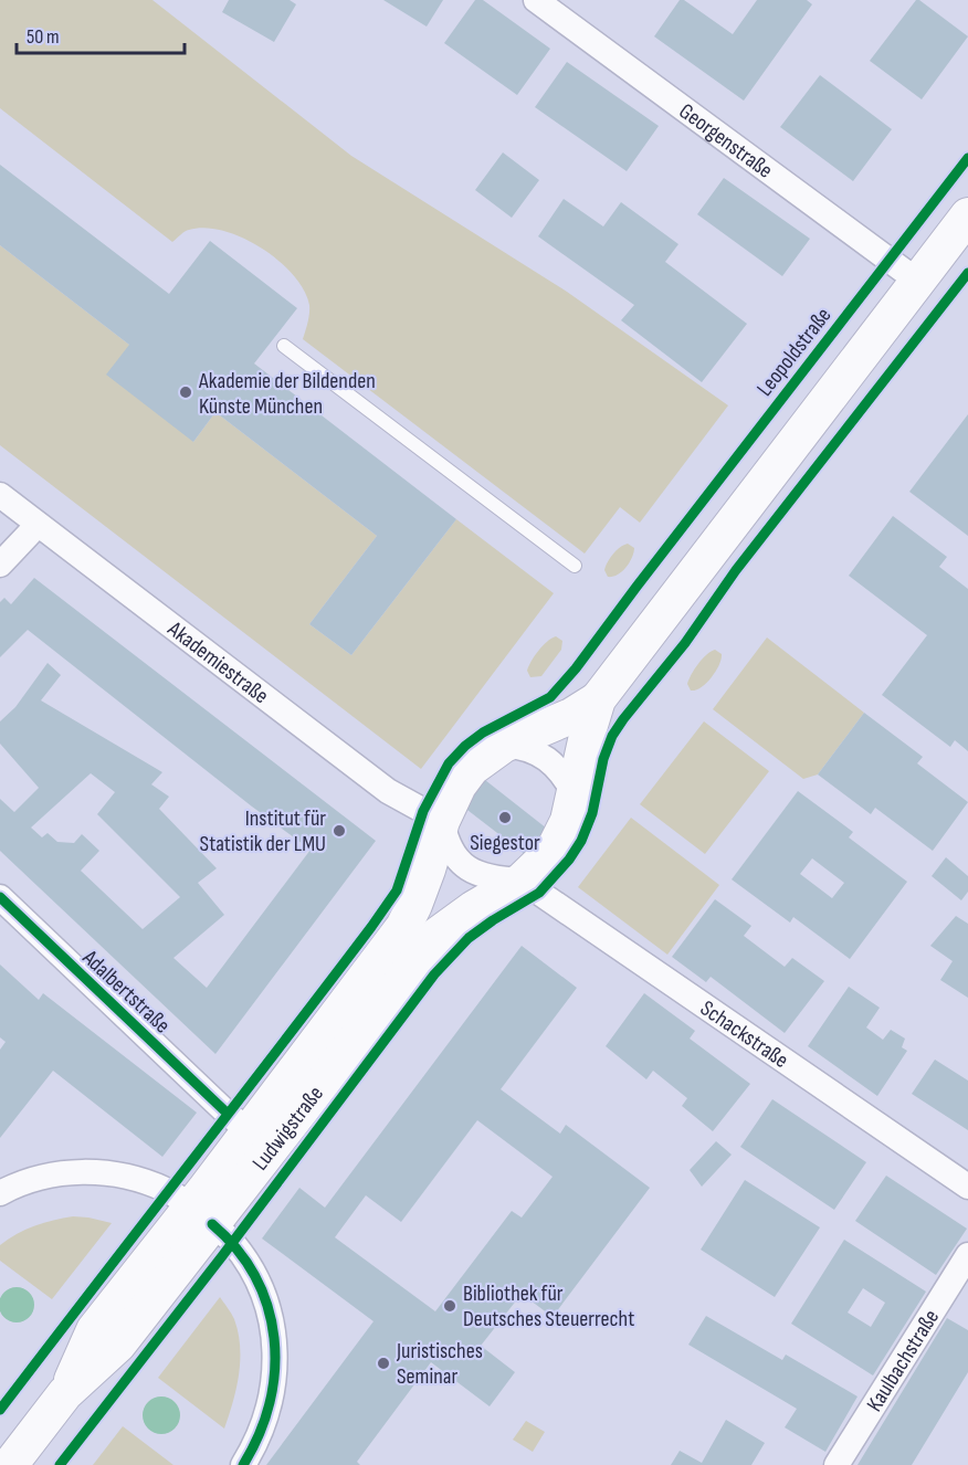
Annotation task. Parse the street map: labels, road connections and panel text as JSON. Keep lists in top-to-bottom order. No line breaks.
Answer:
{"streets":{"main road":["Ludwigstraße"],"street":["Georgenstraße","Akademiestraße","Adalbertstraße","Schackstraße","Kaulbachstraße"],"cycle path":["Leopoldstraße"]},"crossings":[["Akademiestraße","Schackstraße"],["Akademiestraße","Ludwigstraße"],["Adalbertstraße","Ludwigstraße"],["Schackstraße","Ludwigstraße"]],"places":["Akademie der Bildenden Künste München","Siegestor","Institut für Statistik der LMU","Bibliothek für Deutsches Steuerrecht","Juristisches Seminar"],"scale_bar":"50 m"}
